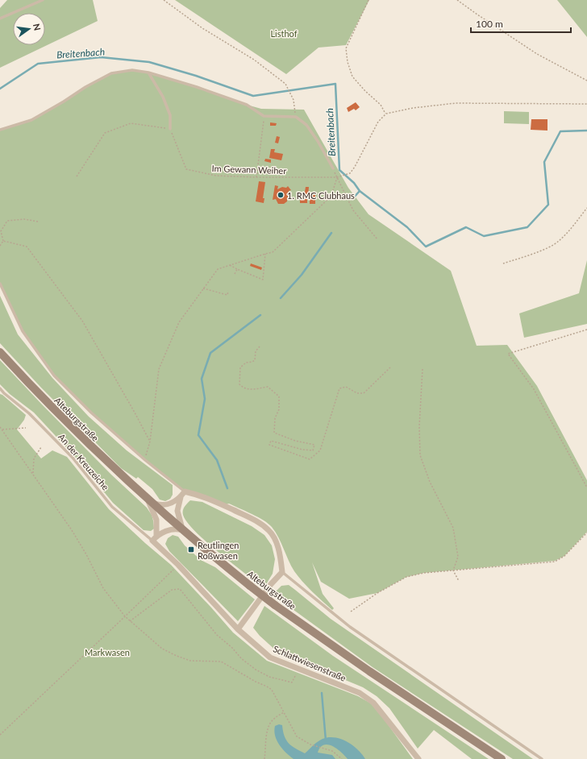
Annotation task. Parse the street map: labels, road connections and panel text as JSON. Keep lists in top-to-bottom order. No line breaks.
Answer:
{"streets":{"main road":["Alteburgstraße"],"street":["Schlattwiesenstraße"],"lane":["An der Kreuzeiche"],"path":["Im Gewann Weiher"]},"crossings":[["An der Kreuzeiche","Schlattwiesenstraße"]],"water":["Breitenbach"],"parks":["Listhof","Markwasen"],"places":{"other":["1. RMC Clubhaus"],"transit":["Reutlingen Roßwasen"]},"scale_bar":"100 m","north":"right"}
